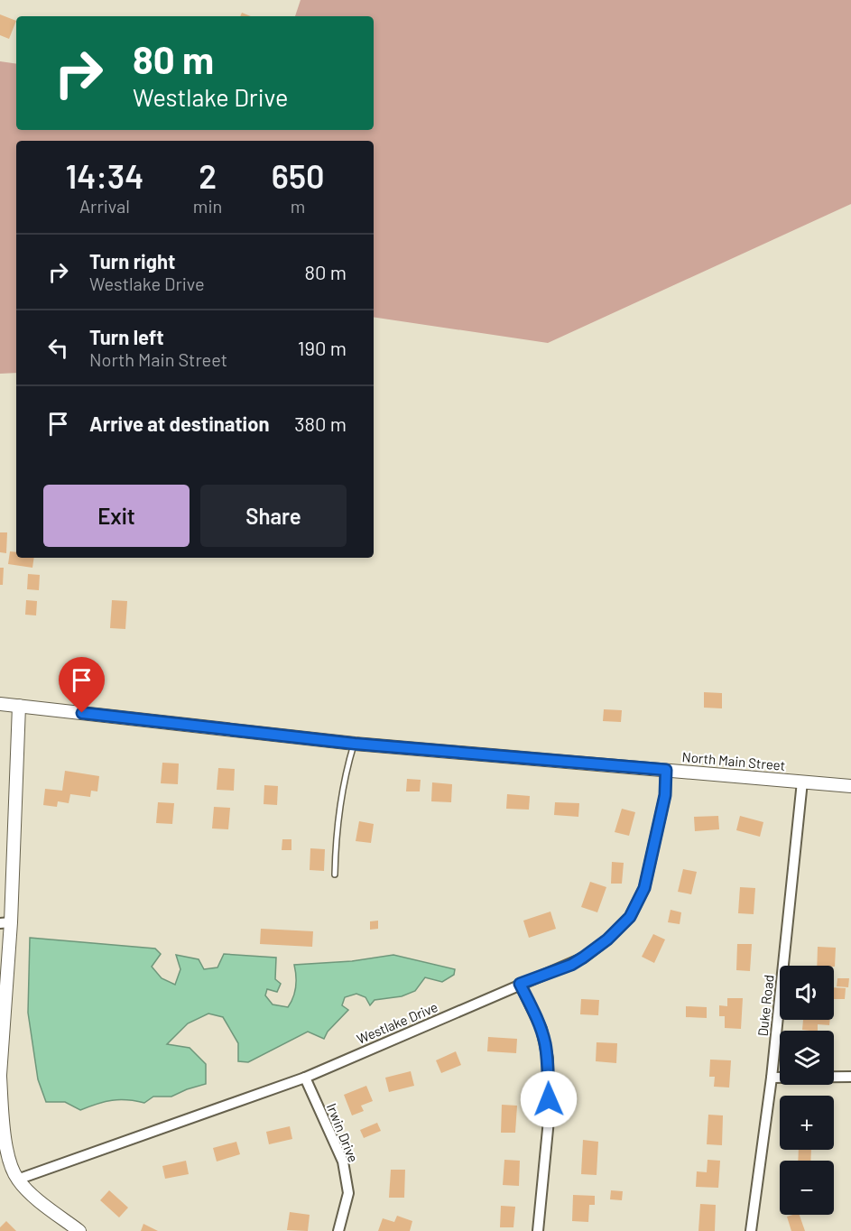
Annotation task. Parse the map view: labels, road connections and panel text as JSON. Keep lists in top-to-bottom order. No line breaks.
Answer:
{"streets":{"street":["North Main Street","Duke Road","Westlake Drive","Irwin Drive"]},"crossings":[["North Main Street","Duke Road"],["North Main Street","Westlake Drive"],["Westlake Drive","Irwin Drive"]],"page":{"turn":["80 m","Westlake Drive"],"eta":["14:34","Arrival","2","min","650","m"],"list":[{"name":"Turn right","note":"Westlake Drive","value":"80 m"},{"name":"Turn left","note":"North Main Street","value":"190 m"},{"name":"Arrive at destination","value":"380 m"}],"buttons":["Exit","Share"],"map_buttons":["+","−"]}}
